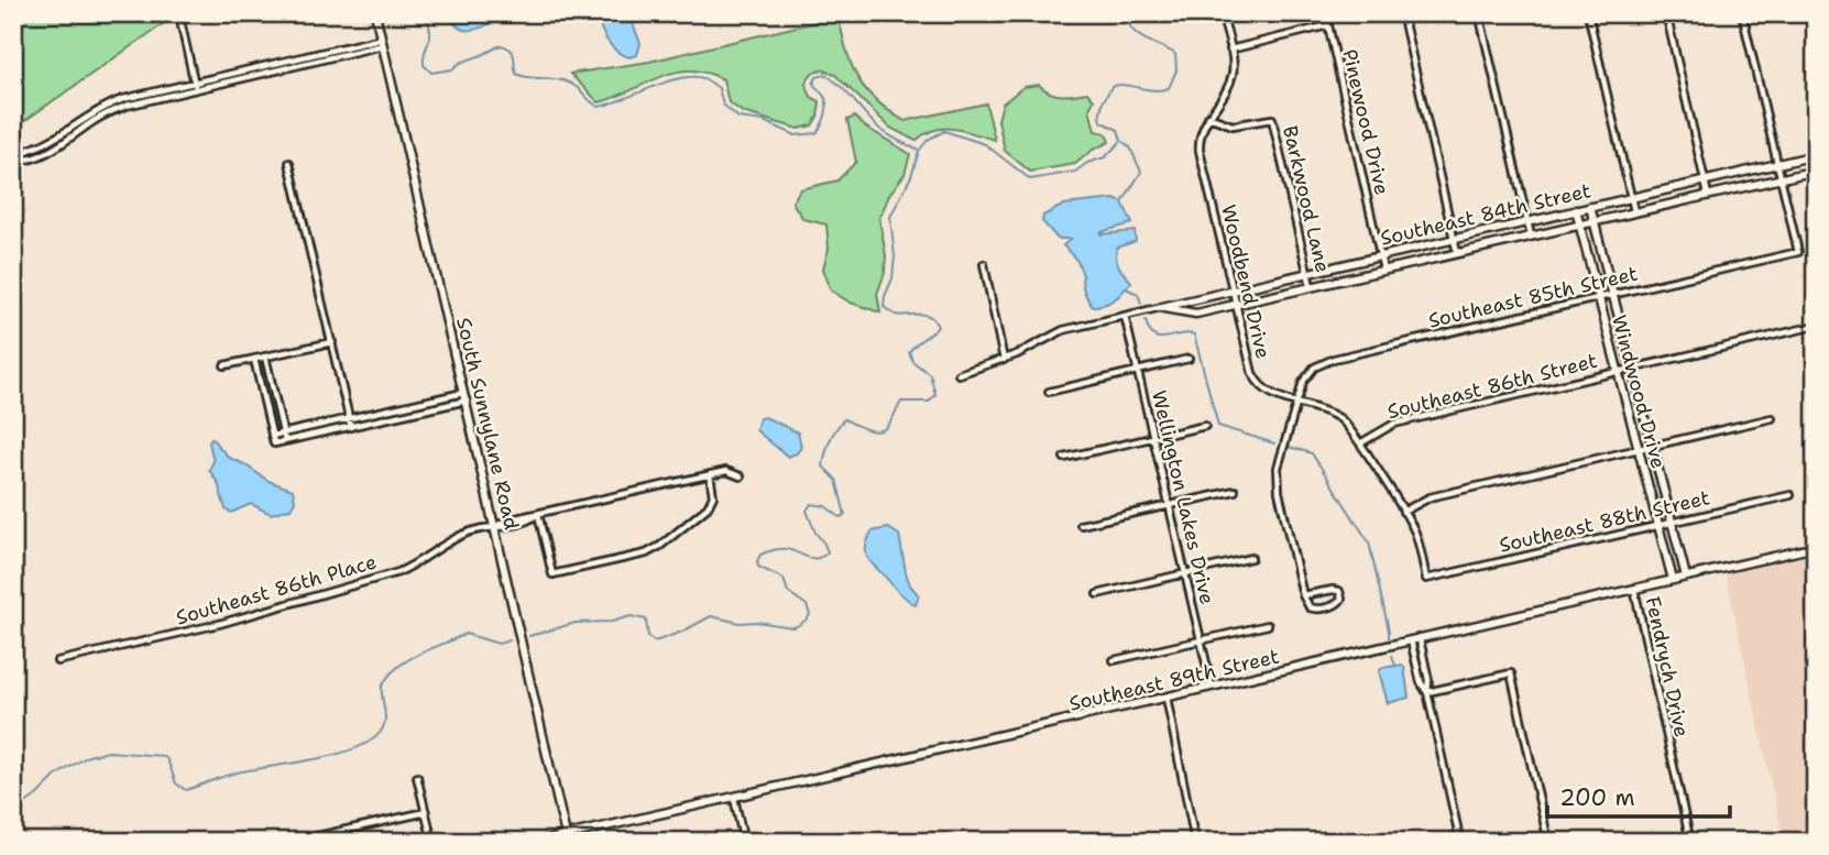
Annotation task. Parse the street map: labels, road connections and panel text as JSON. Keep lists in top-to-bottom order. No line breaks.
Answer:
{"streets":{"street":["Pinewood Drive","Barkwood Lane","Southeast 84th Street","Woodbend Drive","Southeast 85th Street","Southeast 86th Street","Windwood Drive","South Sunnylane Road","Wellington Lakes Drive","Southeast 88th Street","Southeast 86th Place","Fendrych Drive","Southeast 89th Street"]},"crossings":[["Pinewood Drive","Southeast 84th Street"],["Pinewood Drive","Woodbend Drive"],["Barkwood Lane","Southeast 84th Street"],["Barkwood Lane","Woodbend Drive"],["Southeast 84th Street","Woodbend Drive"],["Southeast 84th Street","Southeast 85th Street"],["Southeast 84th Street","Windwood Drive"],["Southeast 84th Street","Wellington Lakes Drive"],["Woodbend Drive","Southeast 85th Street"],["Woodbend Drive","Southeast 86th Street"],["Woodbend Drive","Southeast 88th Street"],["Southeast 85th Street","Windwood Drive"],["Southeast 86th Street","Windwood Drive"],["Windwood Drive","Southeast 88th Street"],["Windwood Drive","Southeast 89th Street"],["South Sunnylane Road","Southeast 86th Place"],["South Sunnylane Road","Southeast 89th Street"],["Wellington Lakes Drive","Southeast 89th Street"],["Fendrych Drive","Southeast 89th Street"]],"scale_bar":"200 m"}
